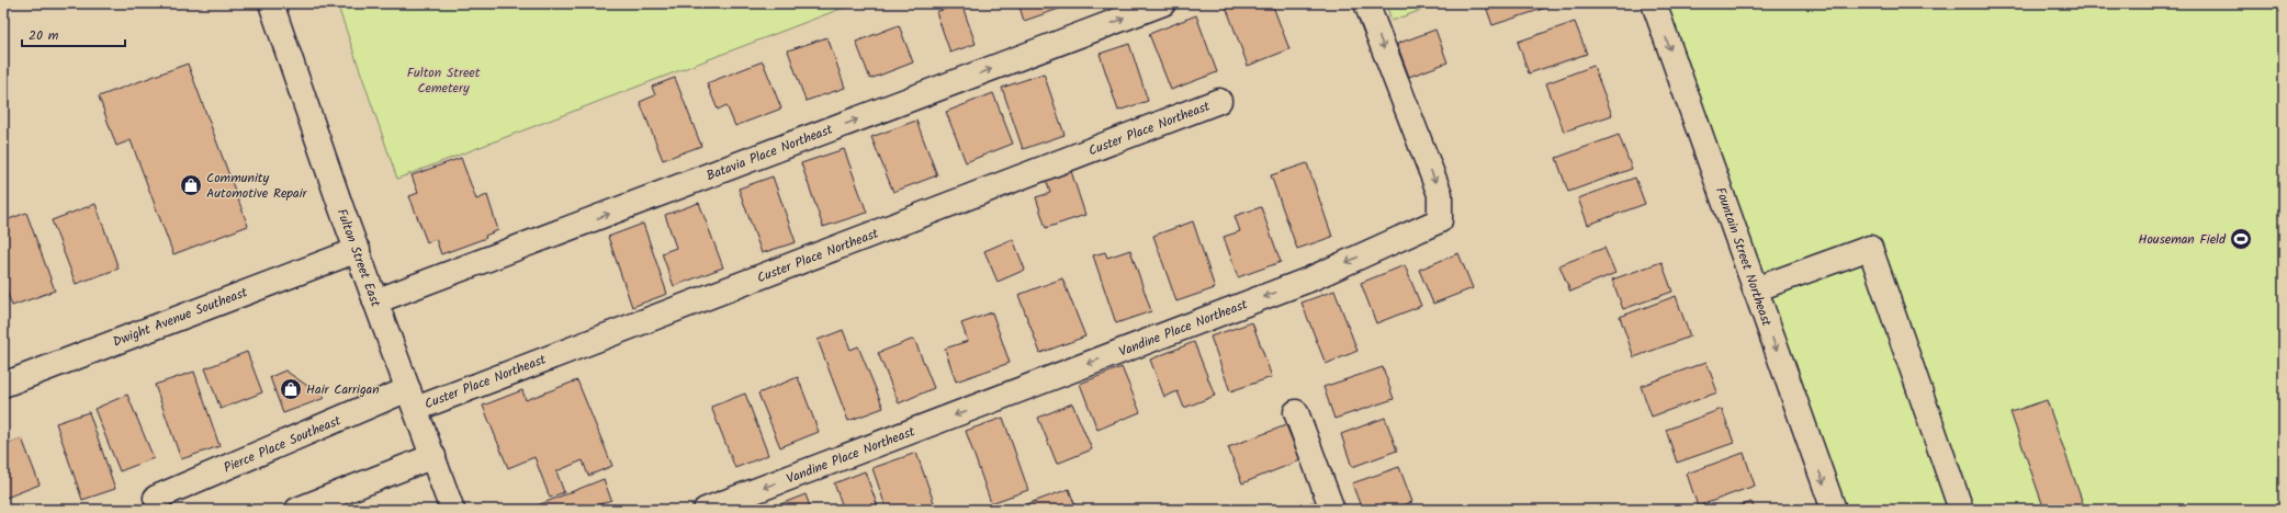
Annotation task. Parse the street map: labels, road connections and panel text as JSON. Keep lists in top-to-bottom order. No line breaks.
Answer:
{"streets":{"street":["Custer Place Northeast","Batavia Place Northeast","Fountain Street Northeast","Fulton Street East","Dwight Avenue Southeast","Vandine Place Northeast","Pierce Place Southeast"]},"crossings":[["Custer Place Northeast","Fulton Street East"],["Custer Place Northeast","Pierce Place Southeast"],["Batavia Place Northeast","Fulton Street East"],["Fulton Street East","Dwight Avenue Southeast"],["Fulton Street East","Pierce Place Southeast"]],"one_way":["Batavia Place Northeast","Fountain Street Northeast","Vandine Place Northeast"],"parks":["Fulton Street Cemetery"],"places":{"shop":["Community Automotive Repair","Hair Carrigan"],"sports":["Houseman Field"]},"scale_bar":"20 m"}
